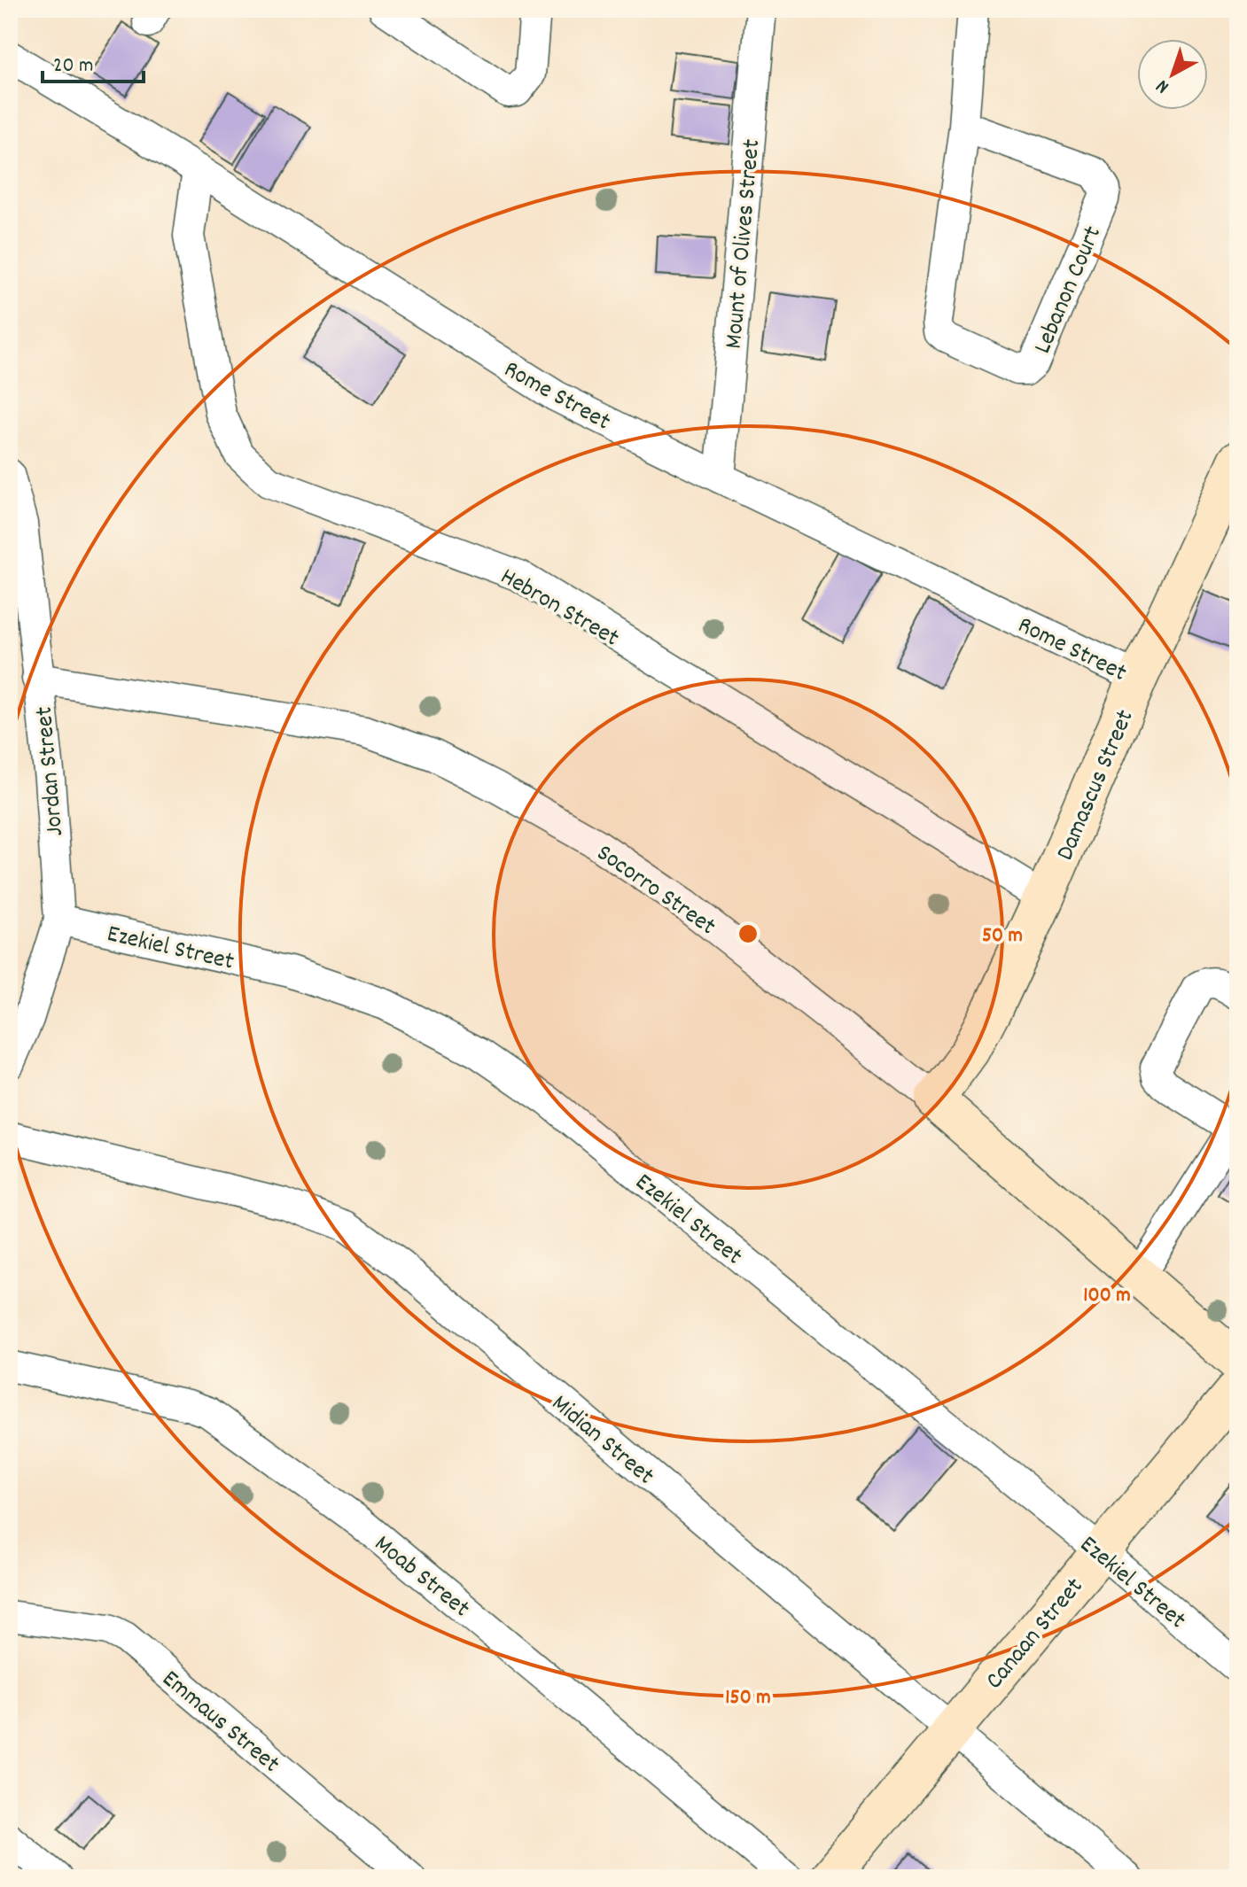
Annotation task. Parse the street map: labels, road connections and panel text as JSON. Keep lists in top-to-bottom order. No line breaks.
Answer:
{"streets":{"street":["Mount of Olives Street","Lebanon Court","Rome Street","Hebron Street","Jordan Street","Damascus Street","Socorro Street","Ezekiel Street","Midian Street","Moab Street","Canaan Street","Emmaus Street"]},"crossings":[["Mount of Olives Street","Rome Street"],["Rome Street","Hebron Street"],["Rome Street","Damascus Street"],["Hebron Street","Damascus Street"],["Jordan Street","Socorro Street"],["Jordan Street","Ezekiel Street"],["Damascus Street","Socorro Street"],["Ezekiel Street","Canaan Street"],["Midian Street","Canaan Street"]],"scale_bar":"20 m","north":"bottom left","rings":["50 m","100 m","150 m"]}
